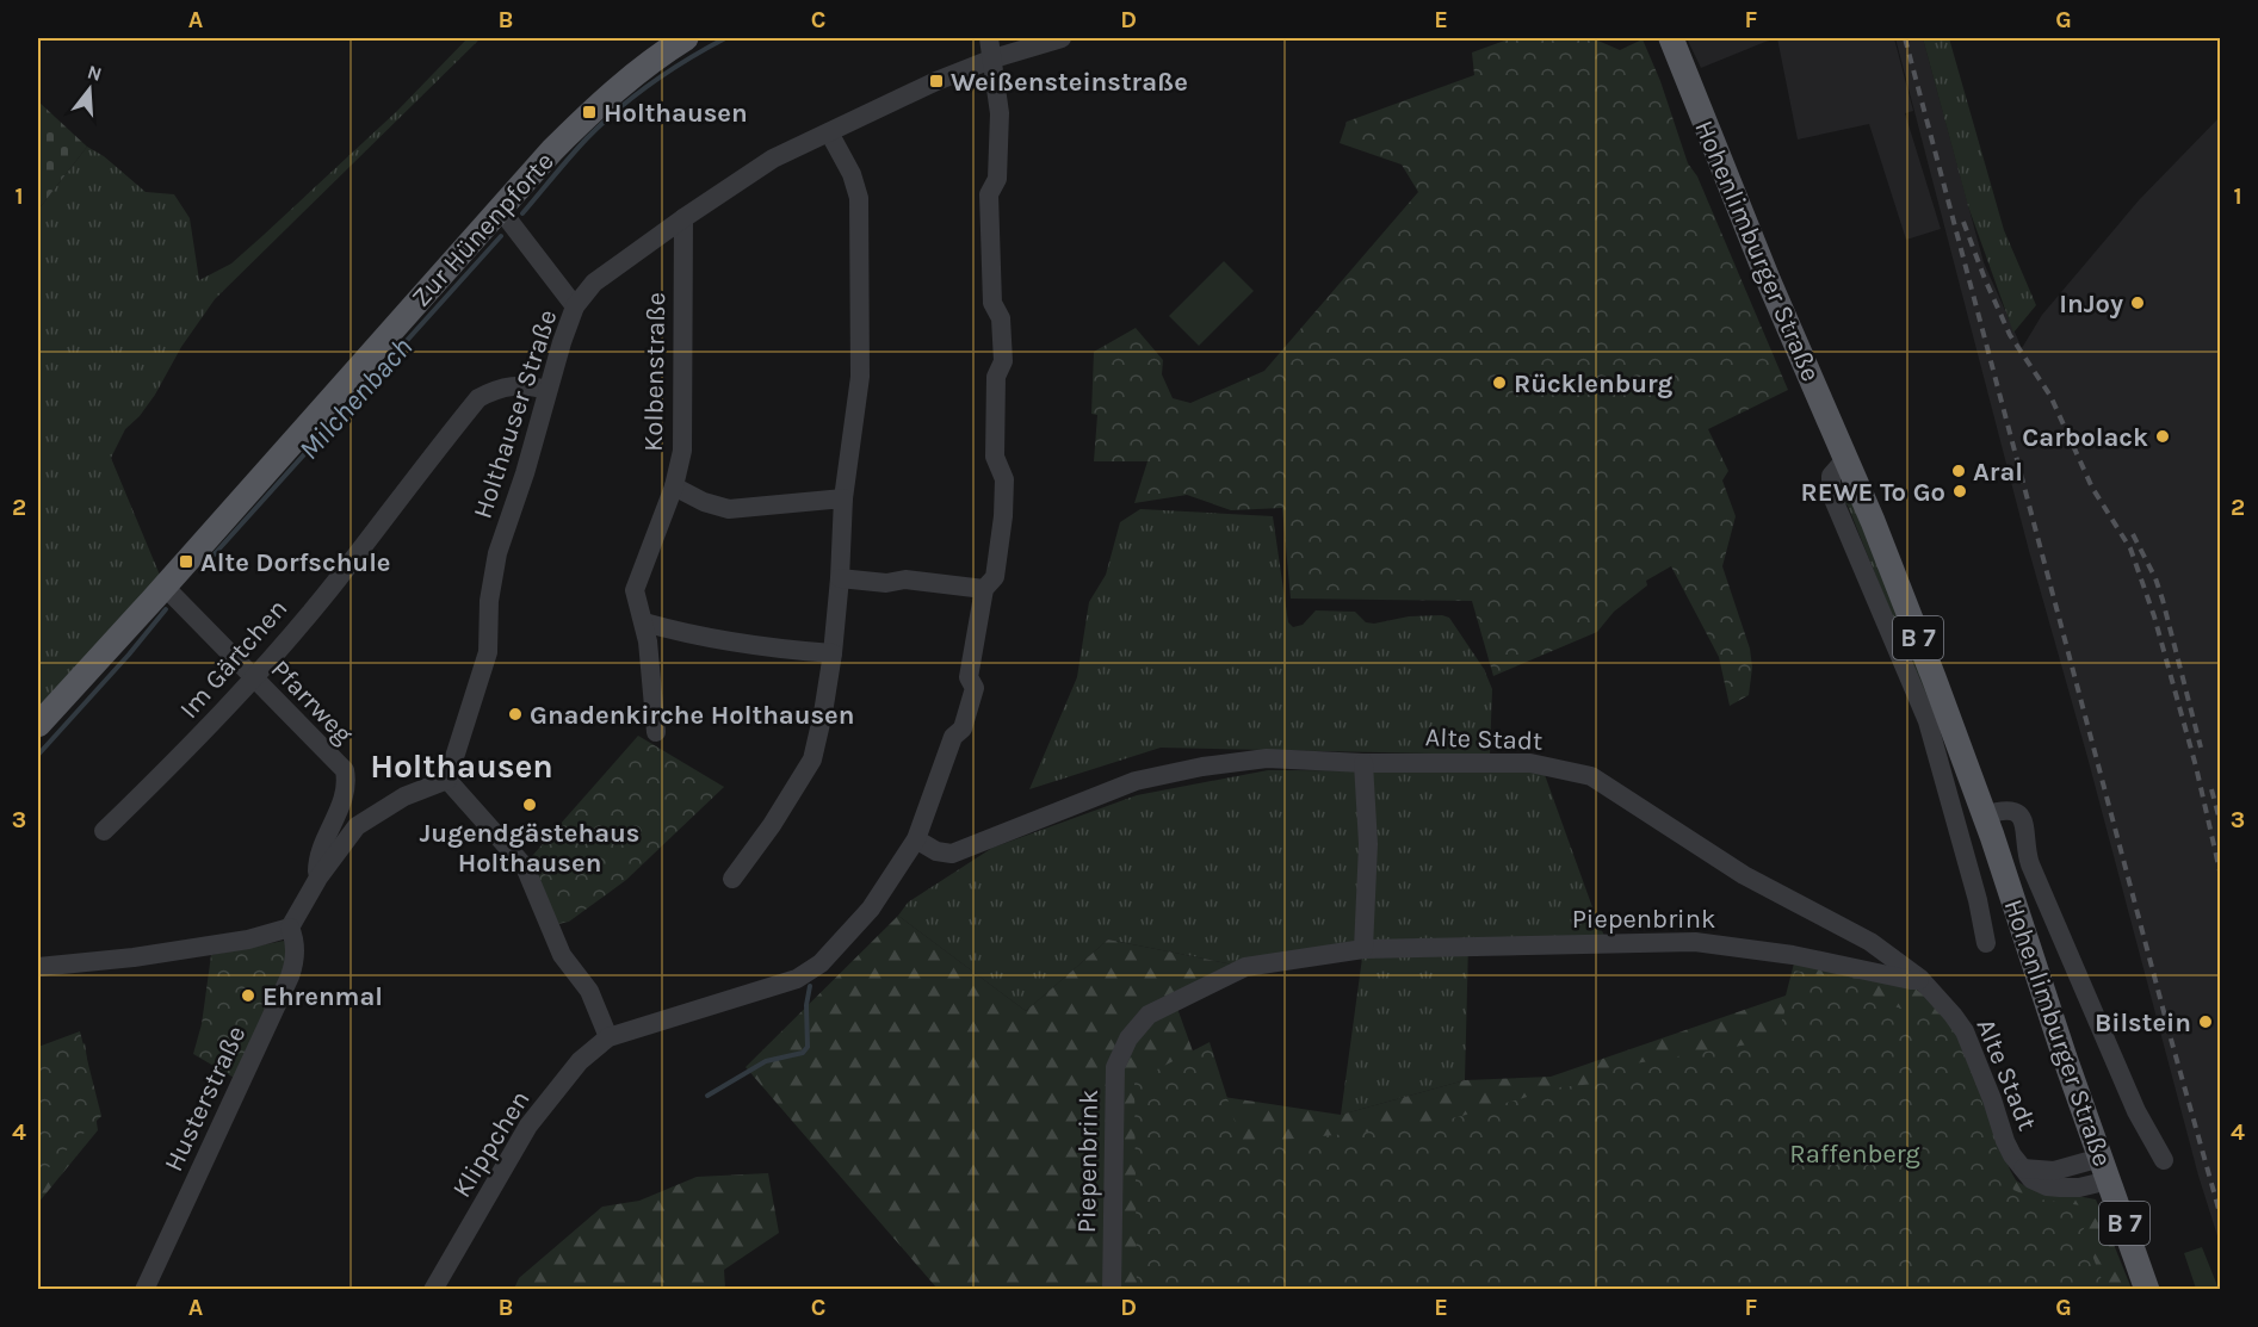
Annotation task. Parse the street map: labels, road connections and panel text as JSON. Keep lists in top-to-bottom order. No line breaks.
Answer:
{"streets":{"main road":["Zur Hünenpforte","Hohenlimburger Straße","B 7"],"street":["Kolbenstraße","Holthauser Straße","Im Gärtchen","Pfarrweg","Alte Stadt","Piepenbrink","Husterstraße","Klippchen"]},"crossings":[["Zur Hünenpforte","Pfarrweg"],["Hohenlimburger Straße","Alte Stadt"],["Kolbenstraße","Holthauser Straße"],["Holthauser Straße","Im Gärtchen"],["Im Gärtchen","Pfarrweg"],["Alte Stadt","Piepenbrink"],["Alte Stadt","Klippchen"]],"districts":["Holthausen"],"water":["Milchenbach"],"parks":["Raffenberg"],"places":{"transit":["Weißensteinstraße","Holthausen","Alte Dorfschule"],"other":["InJoy","Rücklenburg","Carbolack","Aral","REWE To Go","Gnadenkirche Holthausen","Jugendgästehaus Holthausen","Ehrenmal","Bilstein"]},"north":"top","grid":{"columns":["A","B","C","D","E","F","G"],"rows":["1","2","3","4"]}}
